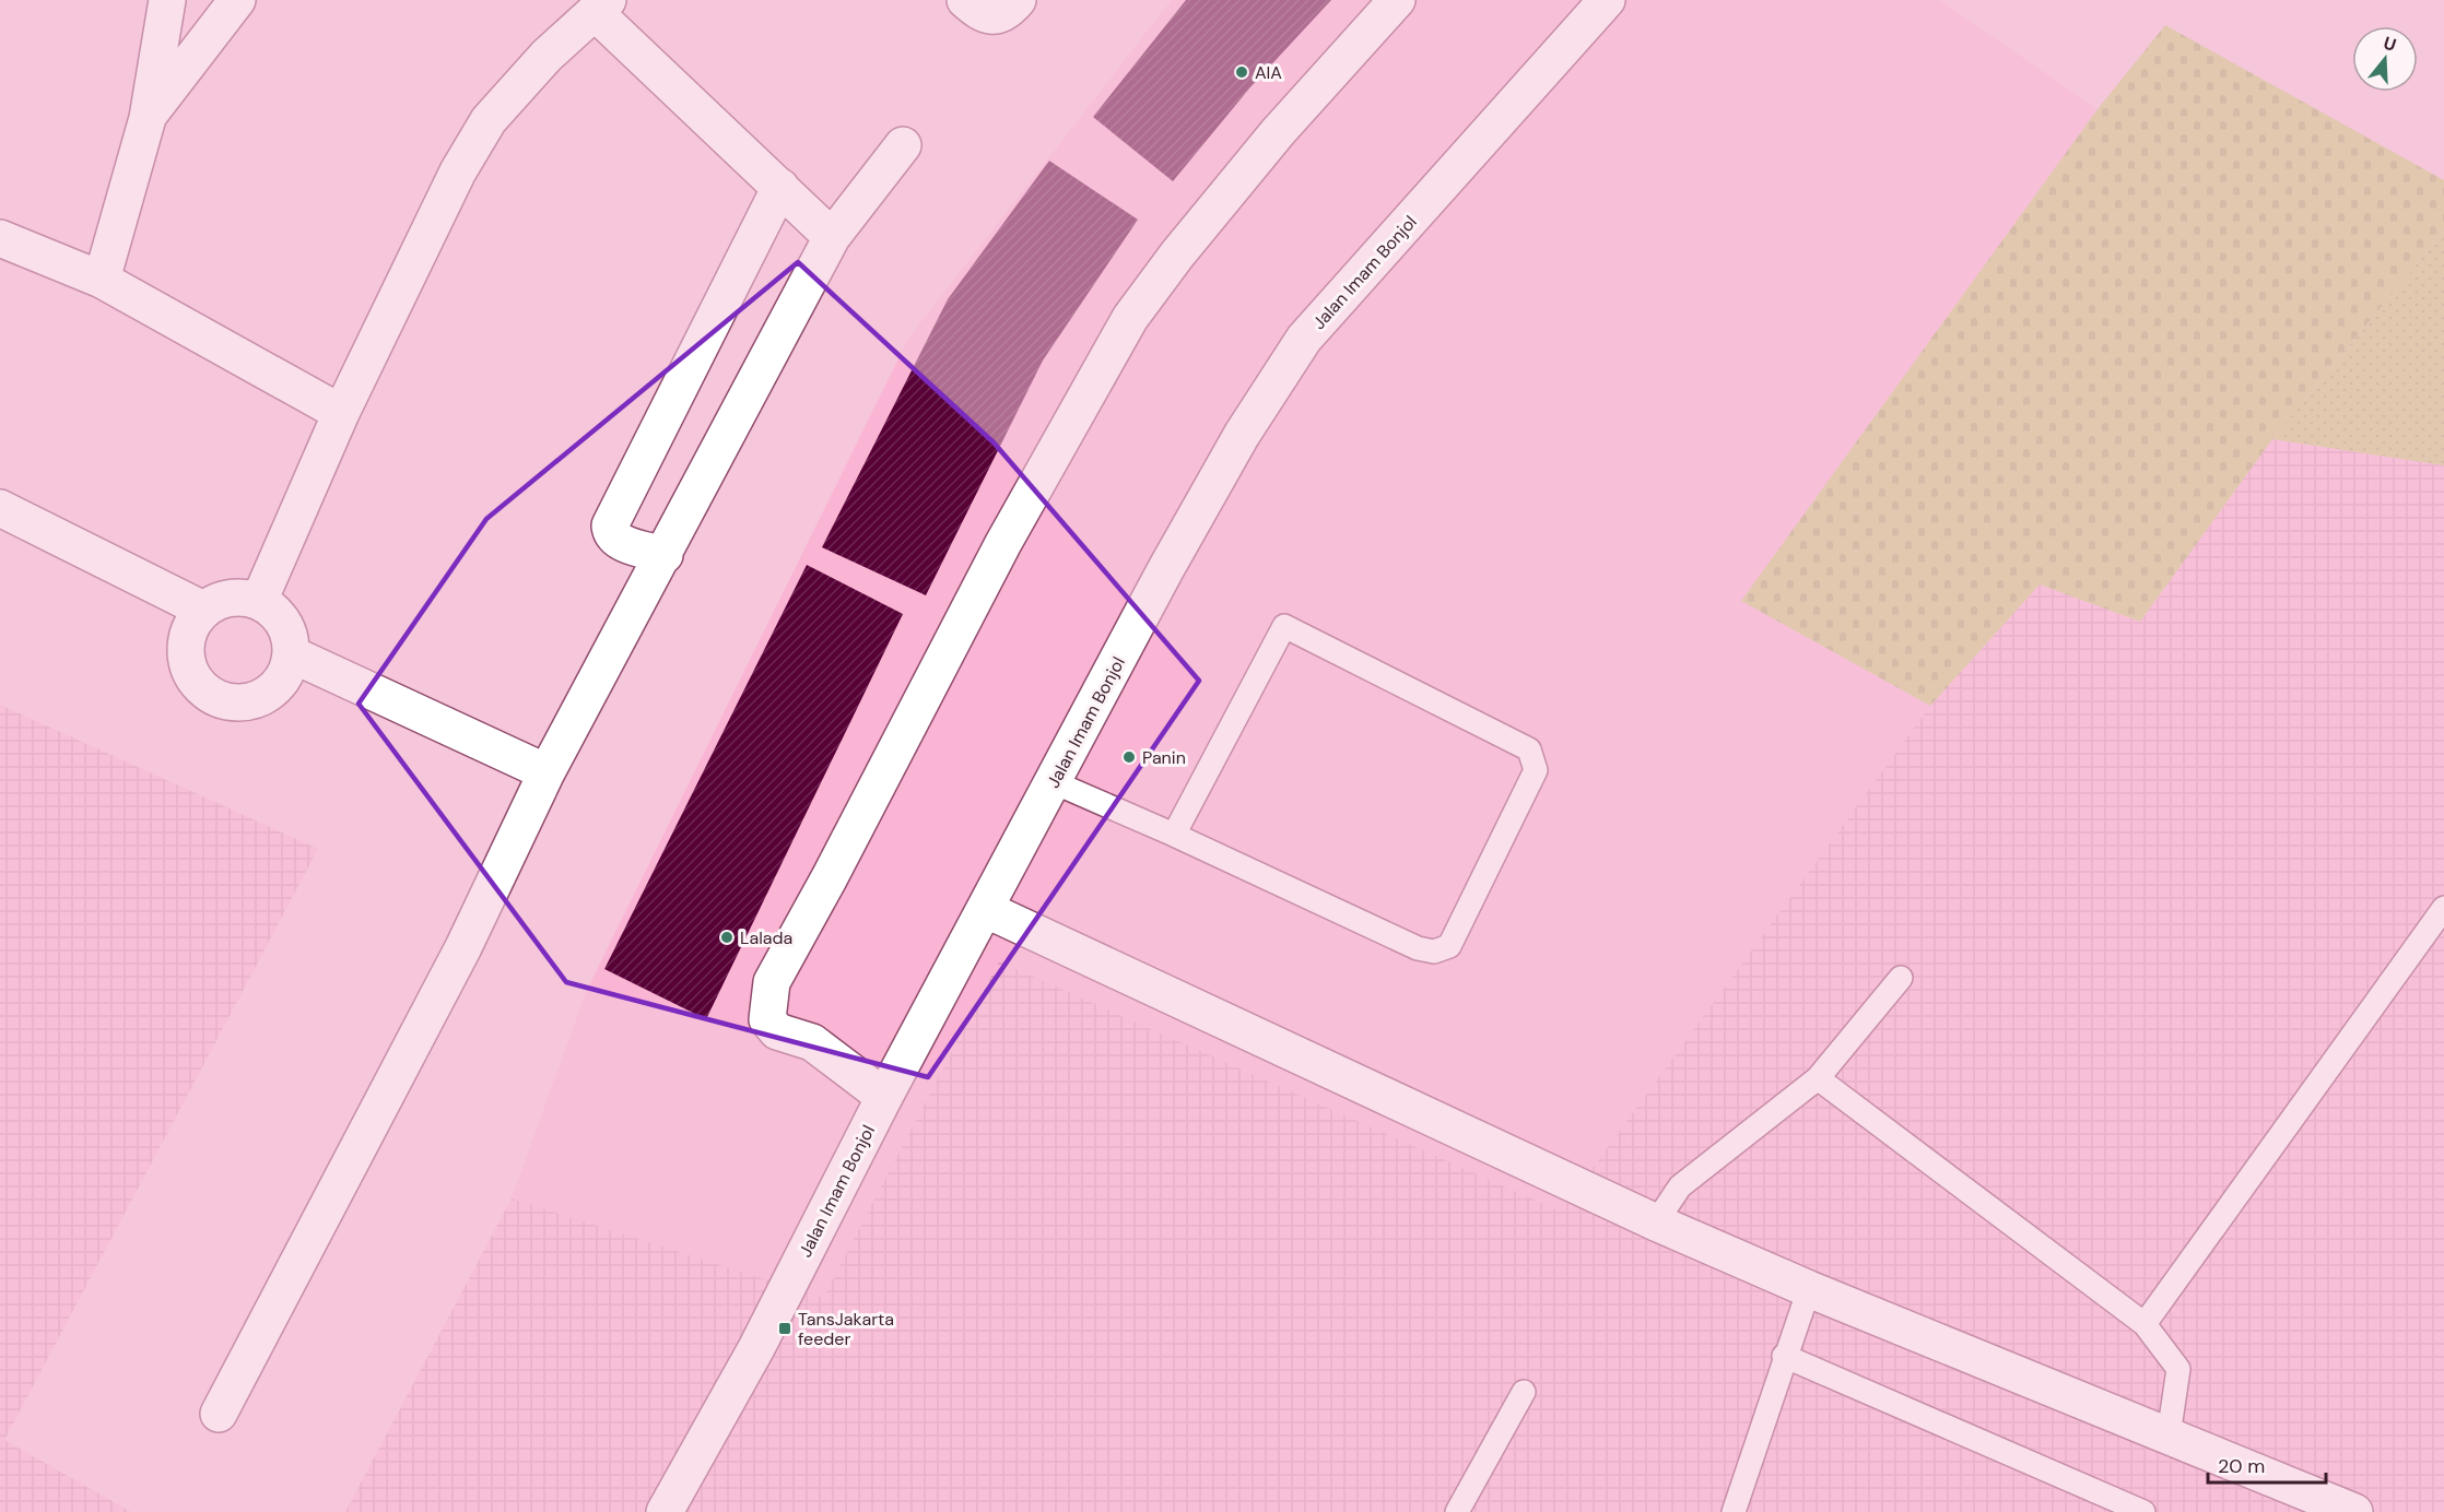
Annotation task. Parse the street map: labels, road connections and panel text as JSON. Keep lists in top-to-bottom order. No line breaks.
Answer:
{"streets":{"street":["Jalan Imam Bonjol"]},"places":{"other":["AIA","Panin","Lalada"],"transit":["TansJakarta feeder"]},"scale_bar":"20 m","north":"top"}
